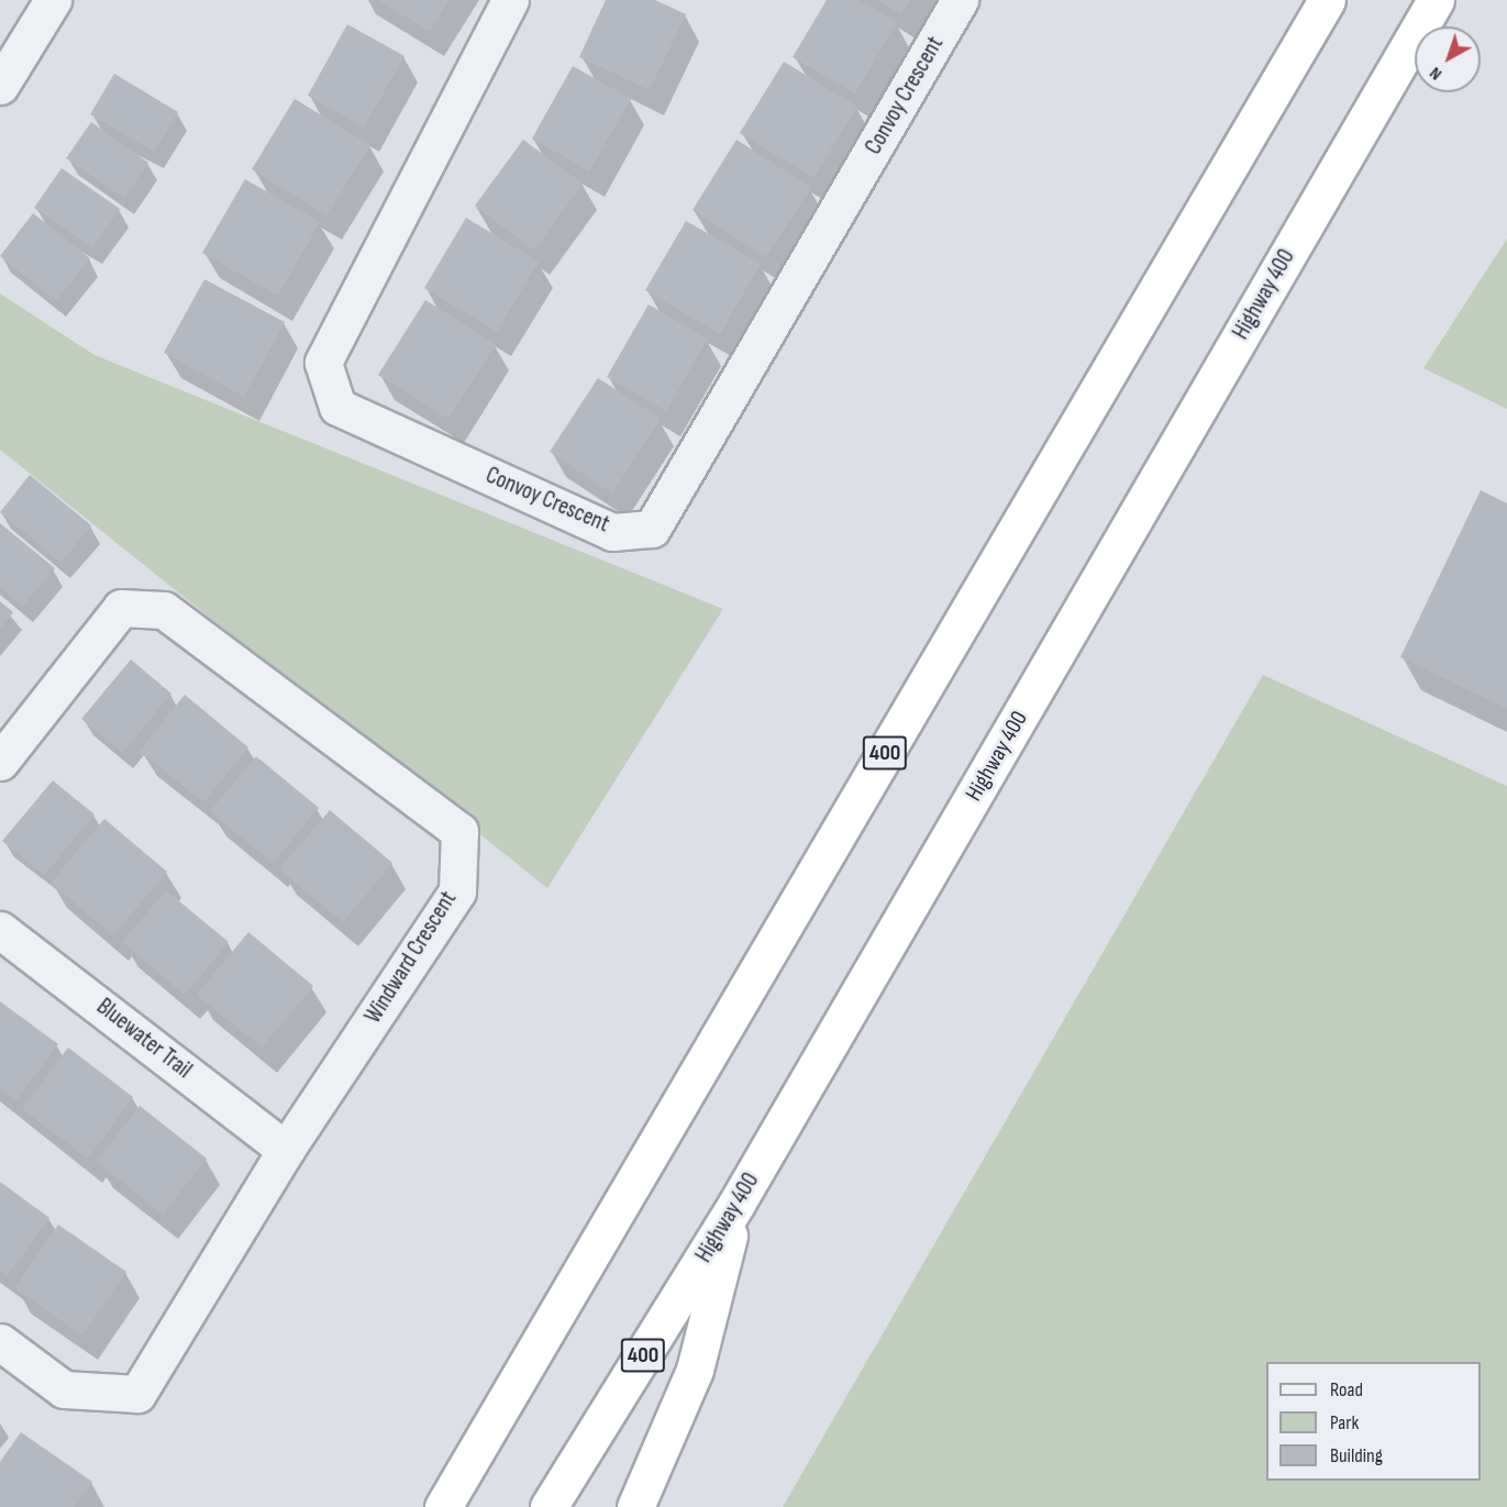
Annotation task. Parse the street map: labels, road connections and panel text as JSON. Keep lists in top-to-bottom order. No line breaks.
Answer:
{"streets":{"highway":["Highway 400","400"],"street":["Convoy Crescent","Windward Crescent","Bluewater Trail"]},"crossings":[["Windward Crescent","Bluewater Trail"]],"legend":["Road","Park","Building"],"north":"bottom left"}
